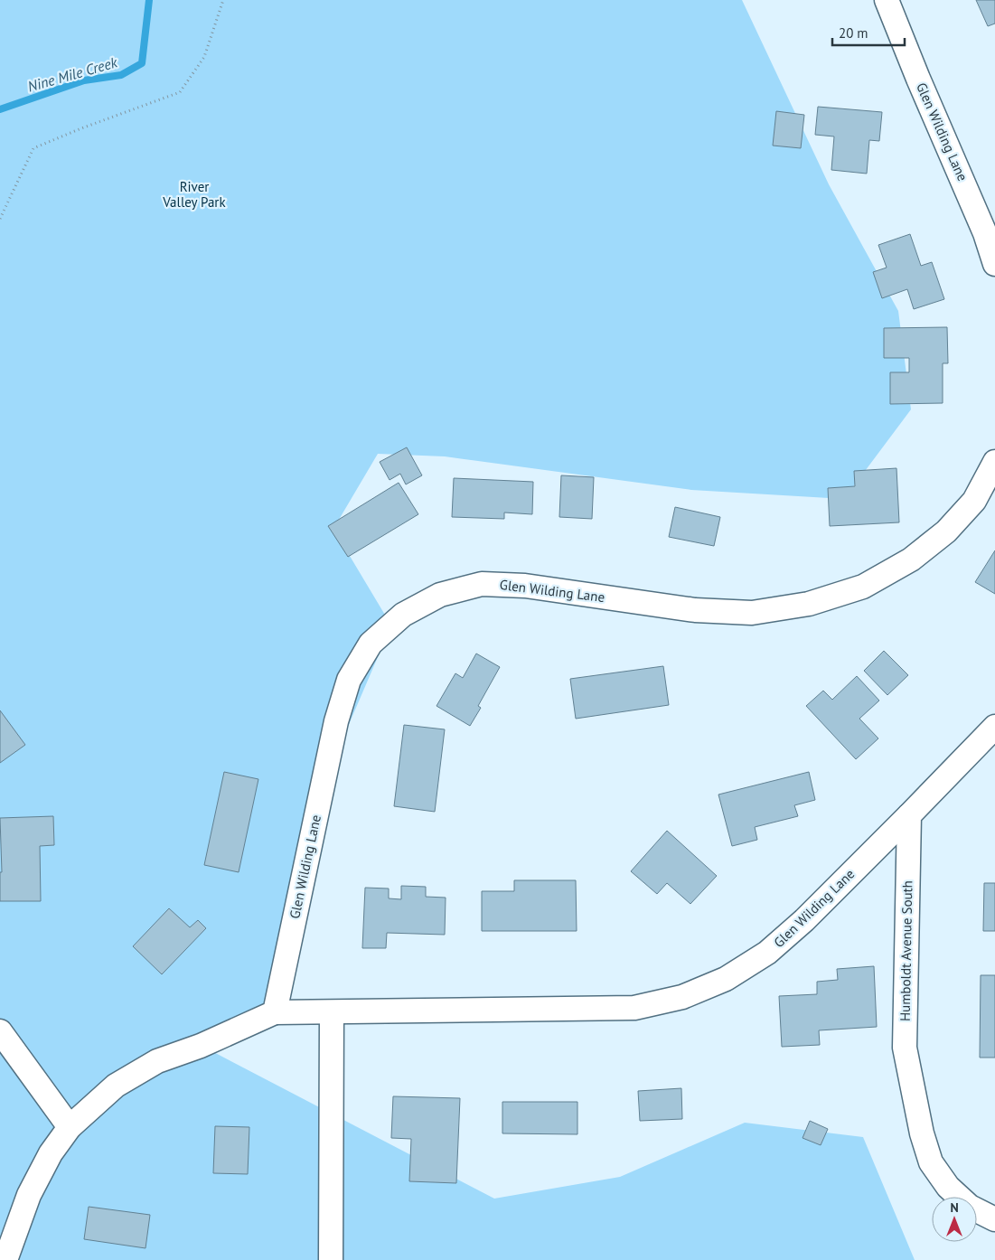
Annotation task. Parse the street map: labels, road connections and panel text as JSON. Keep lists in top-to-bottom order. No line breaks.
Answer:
{"streets":{"street":["Glen Wilding Lane","Humboldt Avenue South"]},"crossings":[["Glen Wilding Lane","Humboldt Avenue South"]],"water":["Nine Mile Creek"],"parks":["River Valley Park"],"scale_bar":"20 m","north":"top"}
